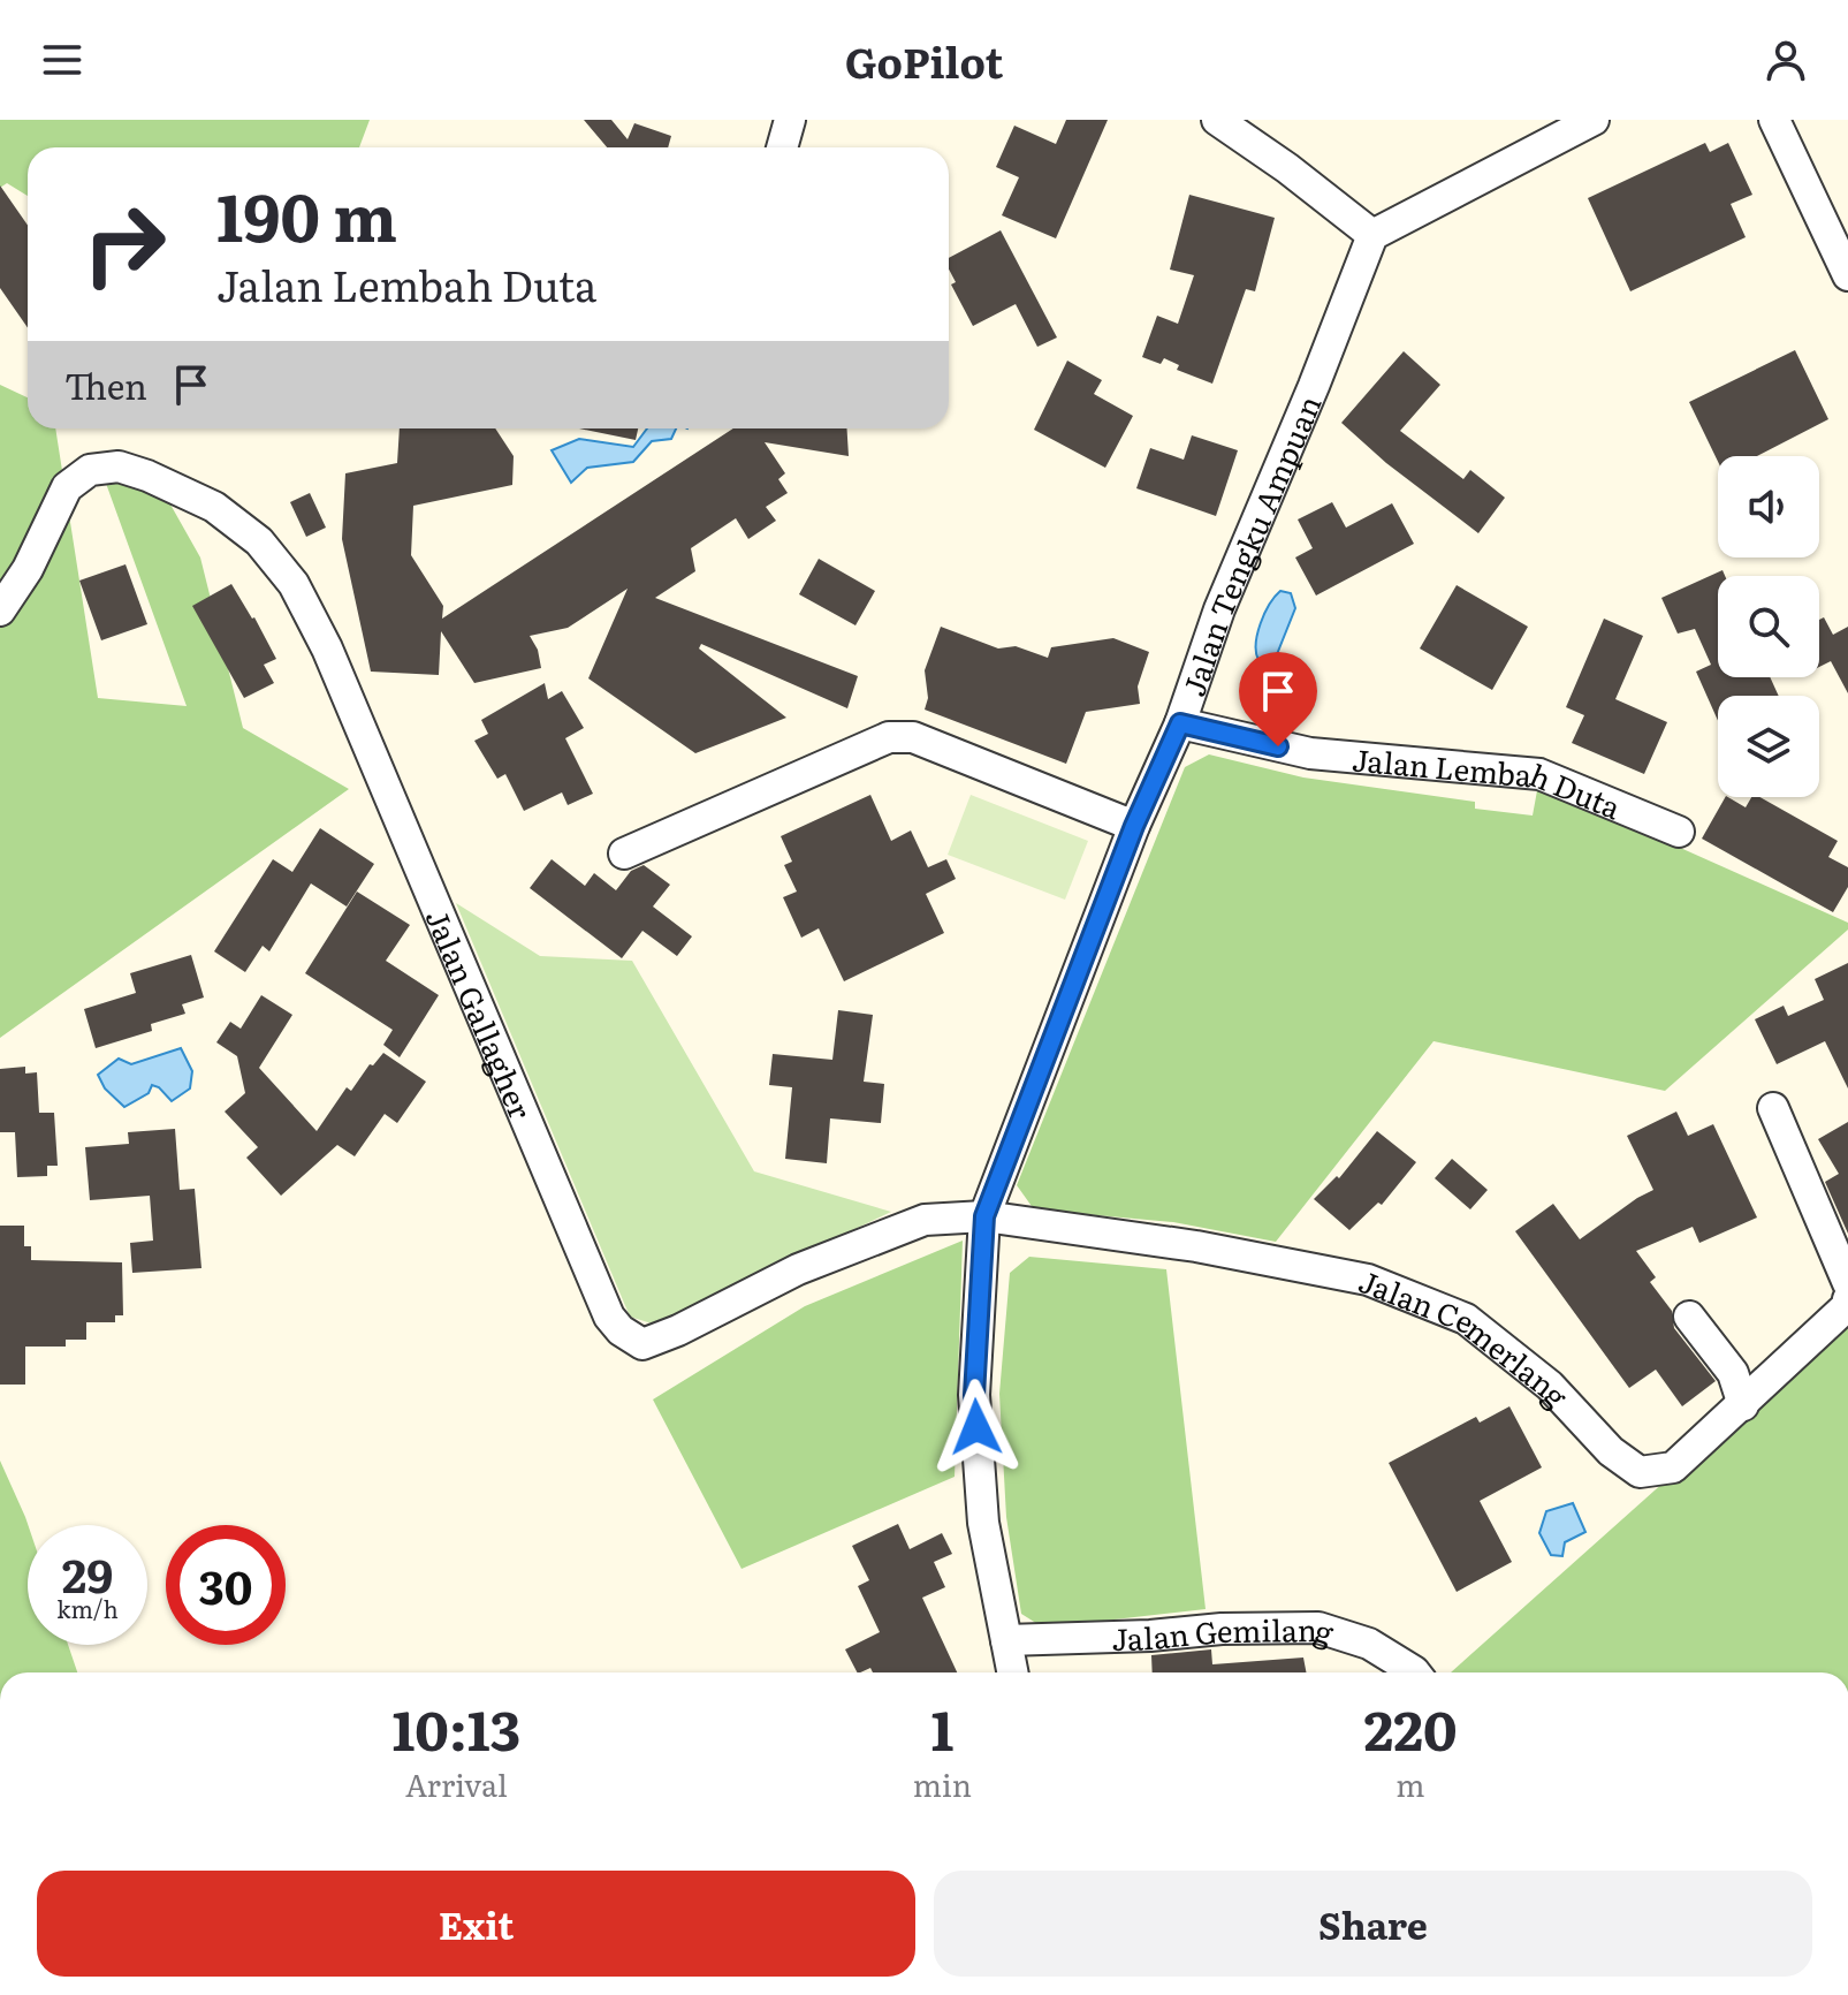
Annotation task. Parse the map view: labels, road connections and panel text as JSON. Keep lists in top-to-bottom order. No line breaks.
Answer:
{"streets":{"street":["Jalan Tengku Ampuan","Jalan Lembah Duta","Jalan Gallagher","Jalan Cemerlang","Jalan Gemilang"]},"crossings":[["Jalan Tengku Ampuan","Jalan Lembah Duta"],["Jalan Tengku Ampuan","Jalan Gallagher"],["Jalan Tengku Ampuan","Jalan Cemerlang"],["Jalan Tengku Ampuan","Jalan Gemilang"],["Jalan Gallagher","Jalan Cemerlang"]],"page":{"header":"GoPilot","turn":["190 m","Jalan Lembah Duta"],"then":"Then","speed":"29 km/h","limit":"30","eta":["10:13","Arrival","1","min","220","m"],"buttons":["Exit","Share"]}}
